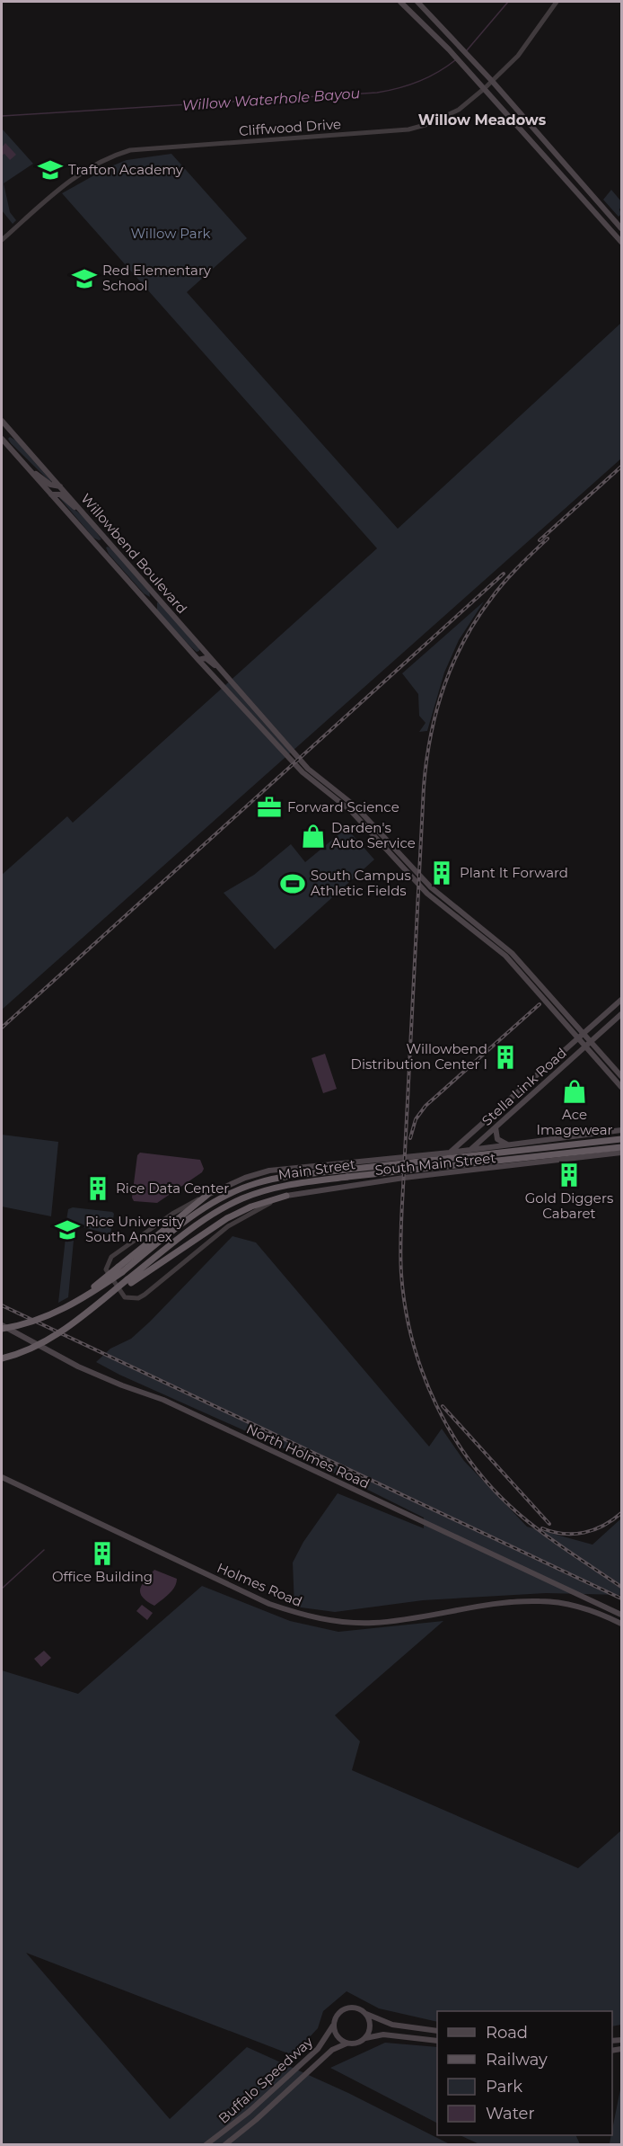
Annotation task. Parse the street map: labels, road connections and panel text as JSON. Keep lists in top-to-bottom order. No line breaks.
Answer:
{"streets":{"highway":["Main Street"],"main road":["Willowbend Boulevard","Stella Link Road","South Main Street","North Holmes Road","Holmes Road","Buffalo Speedway"],"street":["Cliffwood Drive"]},"crossings":[["Willowbend Boulevard","Stella Link Road"],["Stella Link Road","South Main Street"]],"districts":["Willow Meadows"],"water":["Willow Waterhole Bayou"],"parks":["Willow Park"],"places":{"school or university":["Trafton Academy","Red Elementary School","Rice University South Annex"],"office":["Forward Science"],"shop":["Darden's Auto Service","Ace Imagewear"],"building":["Plant It Forward","Willowbend Distribution Center I","Gold Diggers Cabaret","Rice Data Center","Office Building"],"sports":["South Campus Athletic Fields"]},"legend":["Road","Railway","Park","Water"]}
